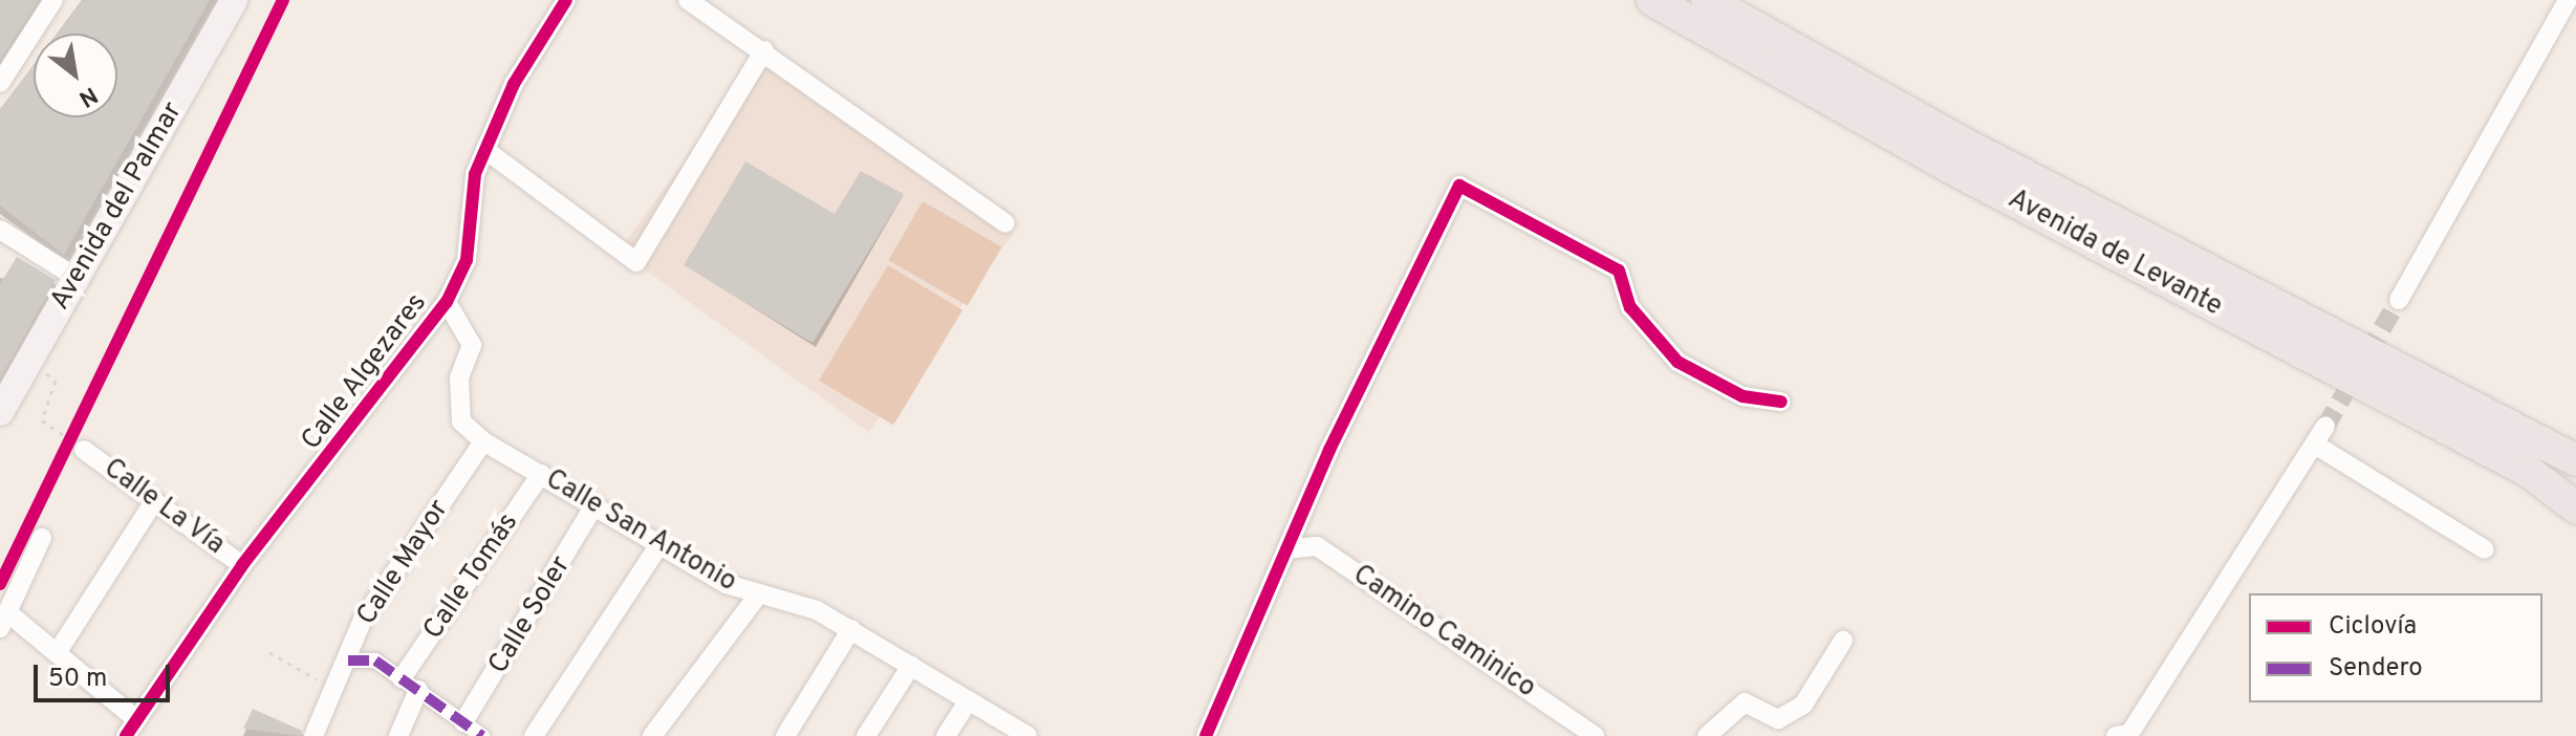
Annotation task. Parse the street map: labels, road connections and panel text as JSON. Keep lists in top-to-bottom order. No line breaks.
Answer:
{"streets":{"main road":["Avenida del Palmar","Avenida de Levante"],"street":["Calle Algezares","Calle La Vía","Calle San Antonio","Calle Mayor","Calle Tomás","Calle Soler","Camino Caminico"]},"crossings":[["Calle Algezares","Calle La Vía"],["Calle Algezares","Calle San Antonio"],["Calle San Antonio","Calle Mayor"],["Calle San Antonio","Calle Tomás"],["Calle San Antonio","Calle Soler"]],"legend":["Ciclovía","Sendero"],"scale_bar":"50 m","north":"bottom right"}
